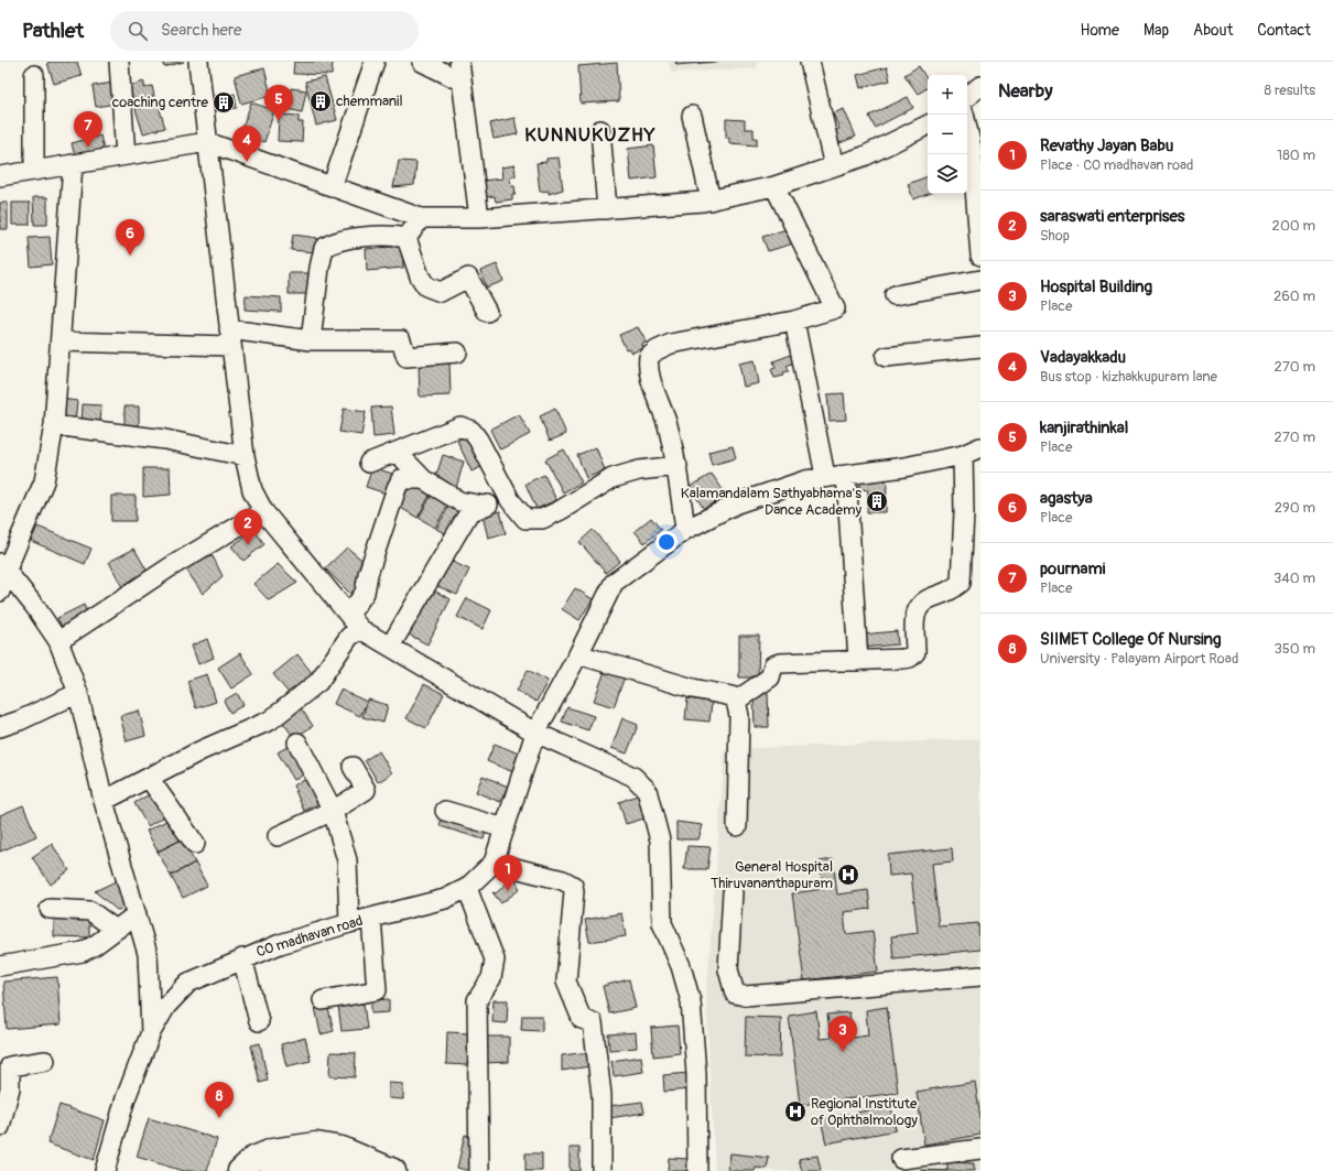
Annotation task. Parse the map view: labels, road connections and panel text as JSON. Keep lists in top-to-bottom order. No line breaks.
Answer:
{"streets":{"street":["CO madhavan road"]},"districts":["KUNNUKUZHY"],"places":{"building":["chemmanil","coaching centre","Kalamandalam Sathyabhama's Dance Academy"],"hospital":["General Hospital Thiruvananthapuram","Regional Institute of Ophthalmology"]},"page":{"header":"Pathlet","search":"Search here","nav":["Home","Map","About","Contact"],"heading":["Nearby","8 results"],"map_buttons":["+","−"],"pins":["5","7","4","6","2","1","3","8"],"list":[{"mark":"1","name":"Revathy Jayan Babu","note":"Place · CO madhavan road","value":"180 m"},{"mark":"2","name":"saraswati enterprises","note":"Shop","value":"200 m"},{"mark":"3","name":"Hospital Building","note":"Place","value":"260 m"},{"mark":"4","name":"Vadayakkadu","note":"Bus stop · kizhakkupuram lane","value":"270 m"},{"mark":"5","name":"kanjirathinkal","note":"Place","value":"270 m"},{"mark":"6","name":"agastya","note":"Place","value":"290 m"},{"mark":"7","name":"pournami","note":"Place","value":"340 m"},{"mark":"8","name":"SIIMET College Of Nursing","note":"University · Palayam Airport Road","value":"350 m"}]}}
